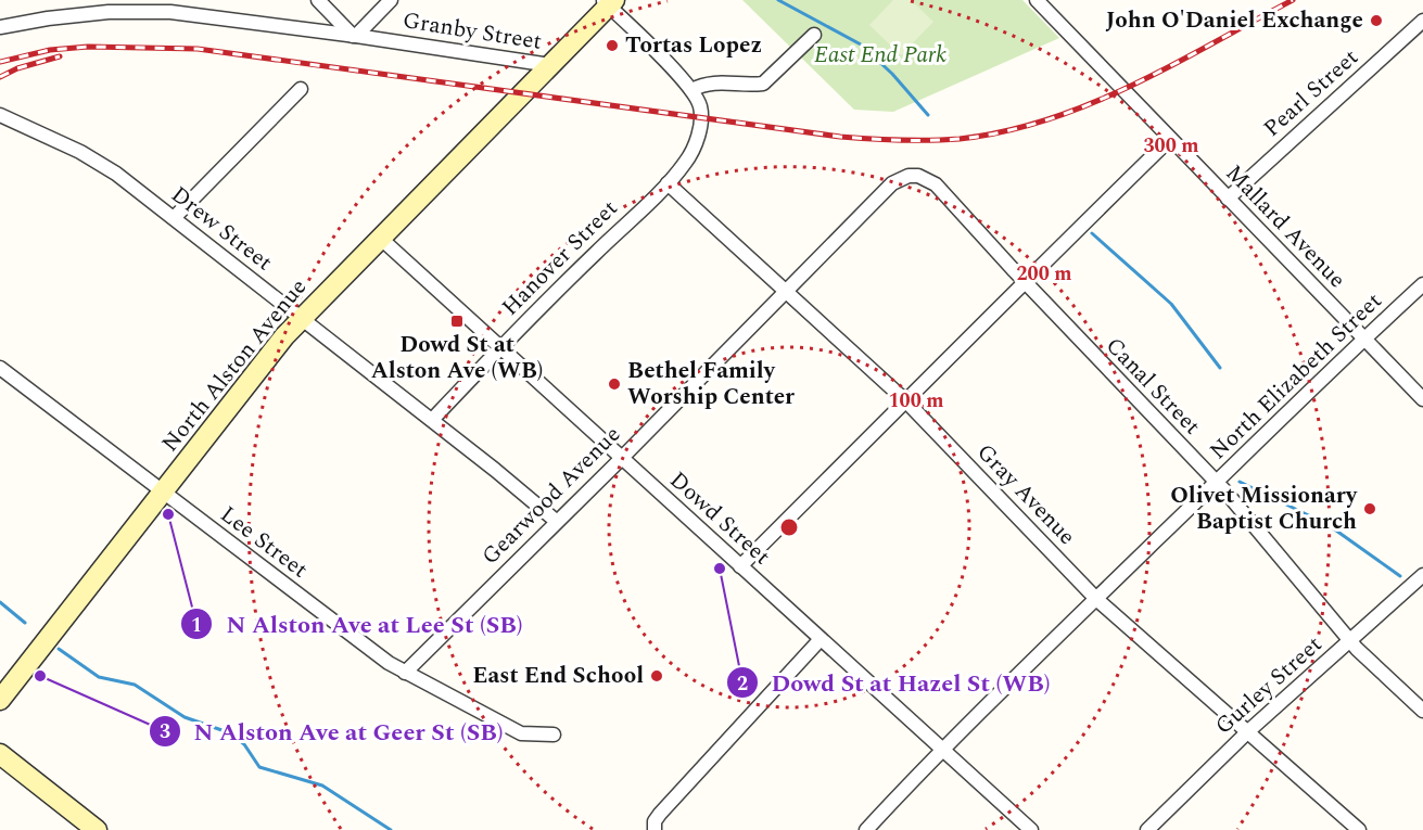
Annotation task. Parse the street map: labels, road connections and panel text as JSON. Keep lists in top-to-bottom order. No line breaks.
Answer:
{"streets":{"main road":["North Alston Avenue"],"street":["Granby Street","Pearl Street","Mallard Avenue","Drew Street","Hanover Street","North Elizabeth Street","Canal Street","Gray Avenue","Gearwood Avenue","Dowd Street","Lee Street","Gurley Street"]},"crossings":[["Granby Street","North Alston Avenue"],["Pearl Street","Mallard Avenue"],["Mallard Avenue","North Elizabeth Street"],["Drew Street","Hanover Street"],["Drew Street","North Alston Avenue"],["Drew Street","Gearwood Avenue"],["Hanover Street","Gray Avenue"],["Hanover Street","Dowd Street"],["North Alston Avenue","Dowd Street"],["North Alston Avenue","Lee Street"],["North Elizabeth Street","Canal Street"],["North Elizabeth Street","Gray Avenue"],["North Elizabeth Street","Dowd Street"],["Canal Street","Gearwood Avenue"],["Canal Street","Gurley Street"],["Gray Avenue","Gearwood Avenue"],["Gray Avenue","Gurley Street"],["Gearwood Avenue","Dowd Street"],["Gearwood Avenue","Lee Street"]],"parks":["East End Park"],"places":{"other":["John O'Daniel Exchange","Tortas Lopez","Bethel Family Worship Center","Olivet Missionary Baptist Church","N Alston Ave at Lee St (SB)","Dowd St at Hazel St (WB)","N Alston Ave at Geer St (SB)","East End School"],"transit":["Dowd St at Alston Ave (WB)"]},"rings":["300 m","200 m","100 m"]}
